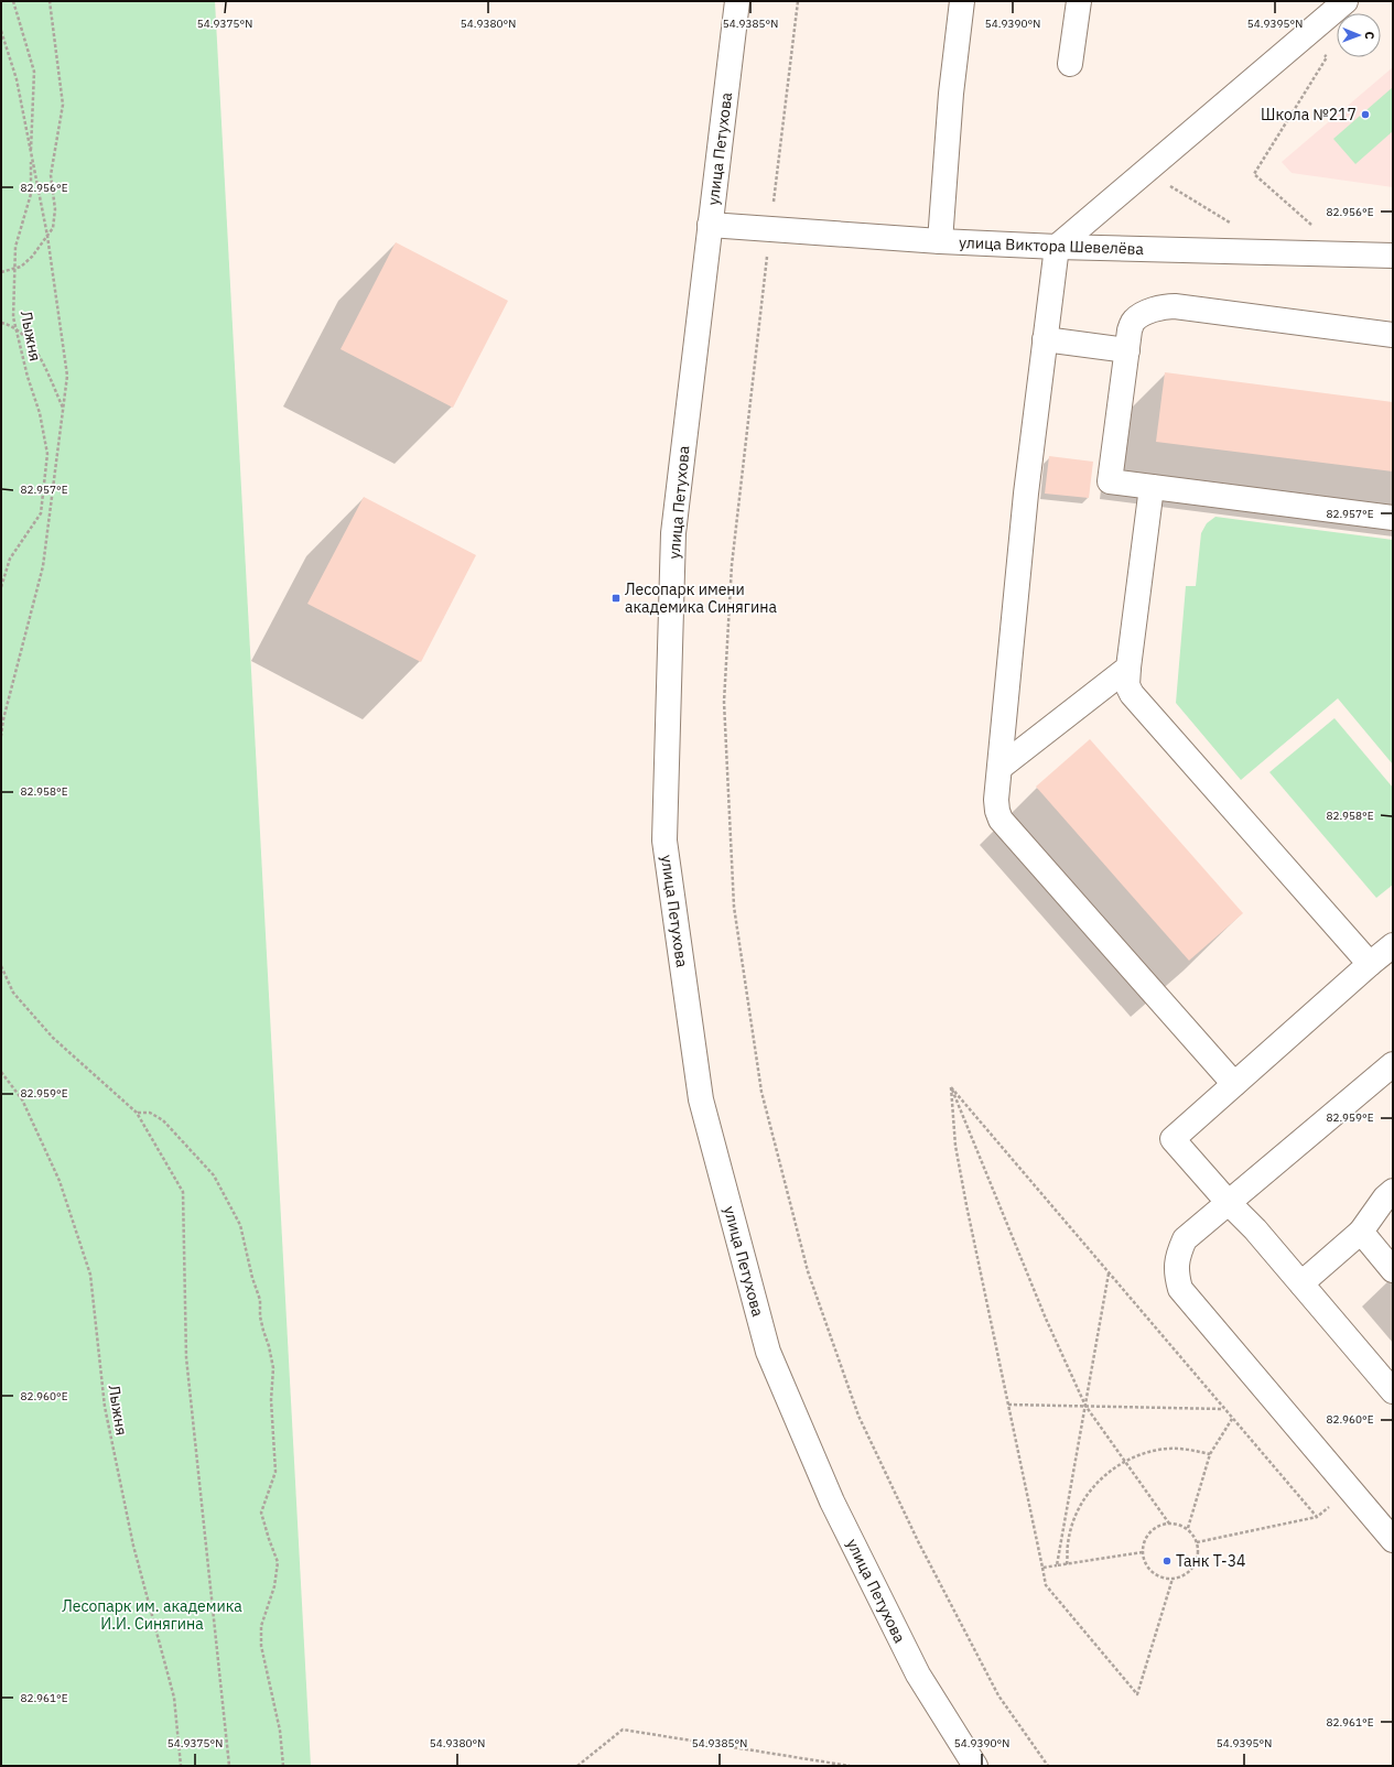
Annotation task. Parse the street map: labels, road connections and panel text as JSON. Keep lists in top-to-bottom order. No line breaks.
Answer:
{"streets":{"street":["улица Петухова","улица Виктора Шевелёва"],"path":["Лыжня"]},"crossings":[["улица Петухова","улица Виктора Шевелёва"]],"parks":["Лесопарк им. академика И.И. Синягина"],"places":{"other":["Школа №217","Танк Т-34"],"transit":["Лесопарк имени академика Синягина"]},"north":"right","coordinates":["54.9375°N","54.9380°N","54.9385°N","54.9390°N","54.9395°N","82.956°E","82.957°E","82.958°E","82.959°E","82.960°E","82.961°E"]}
